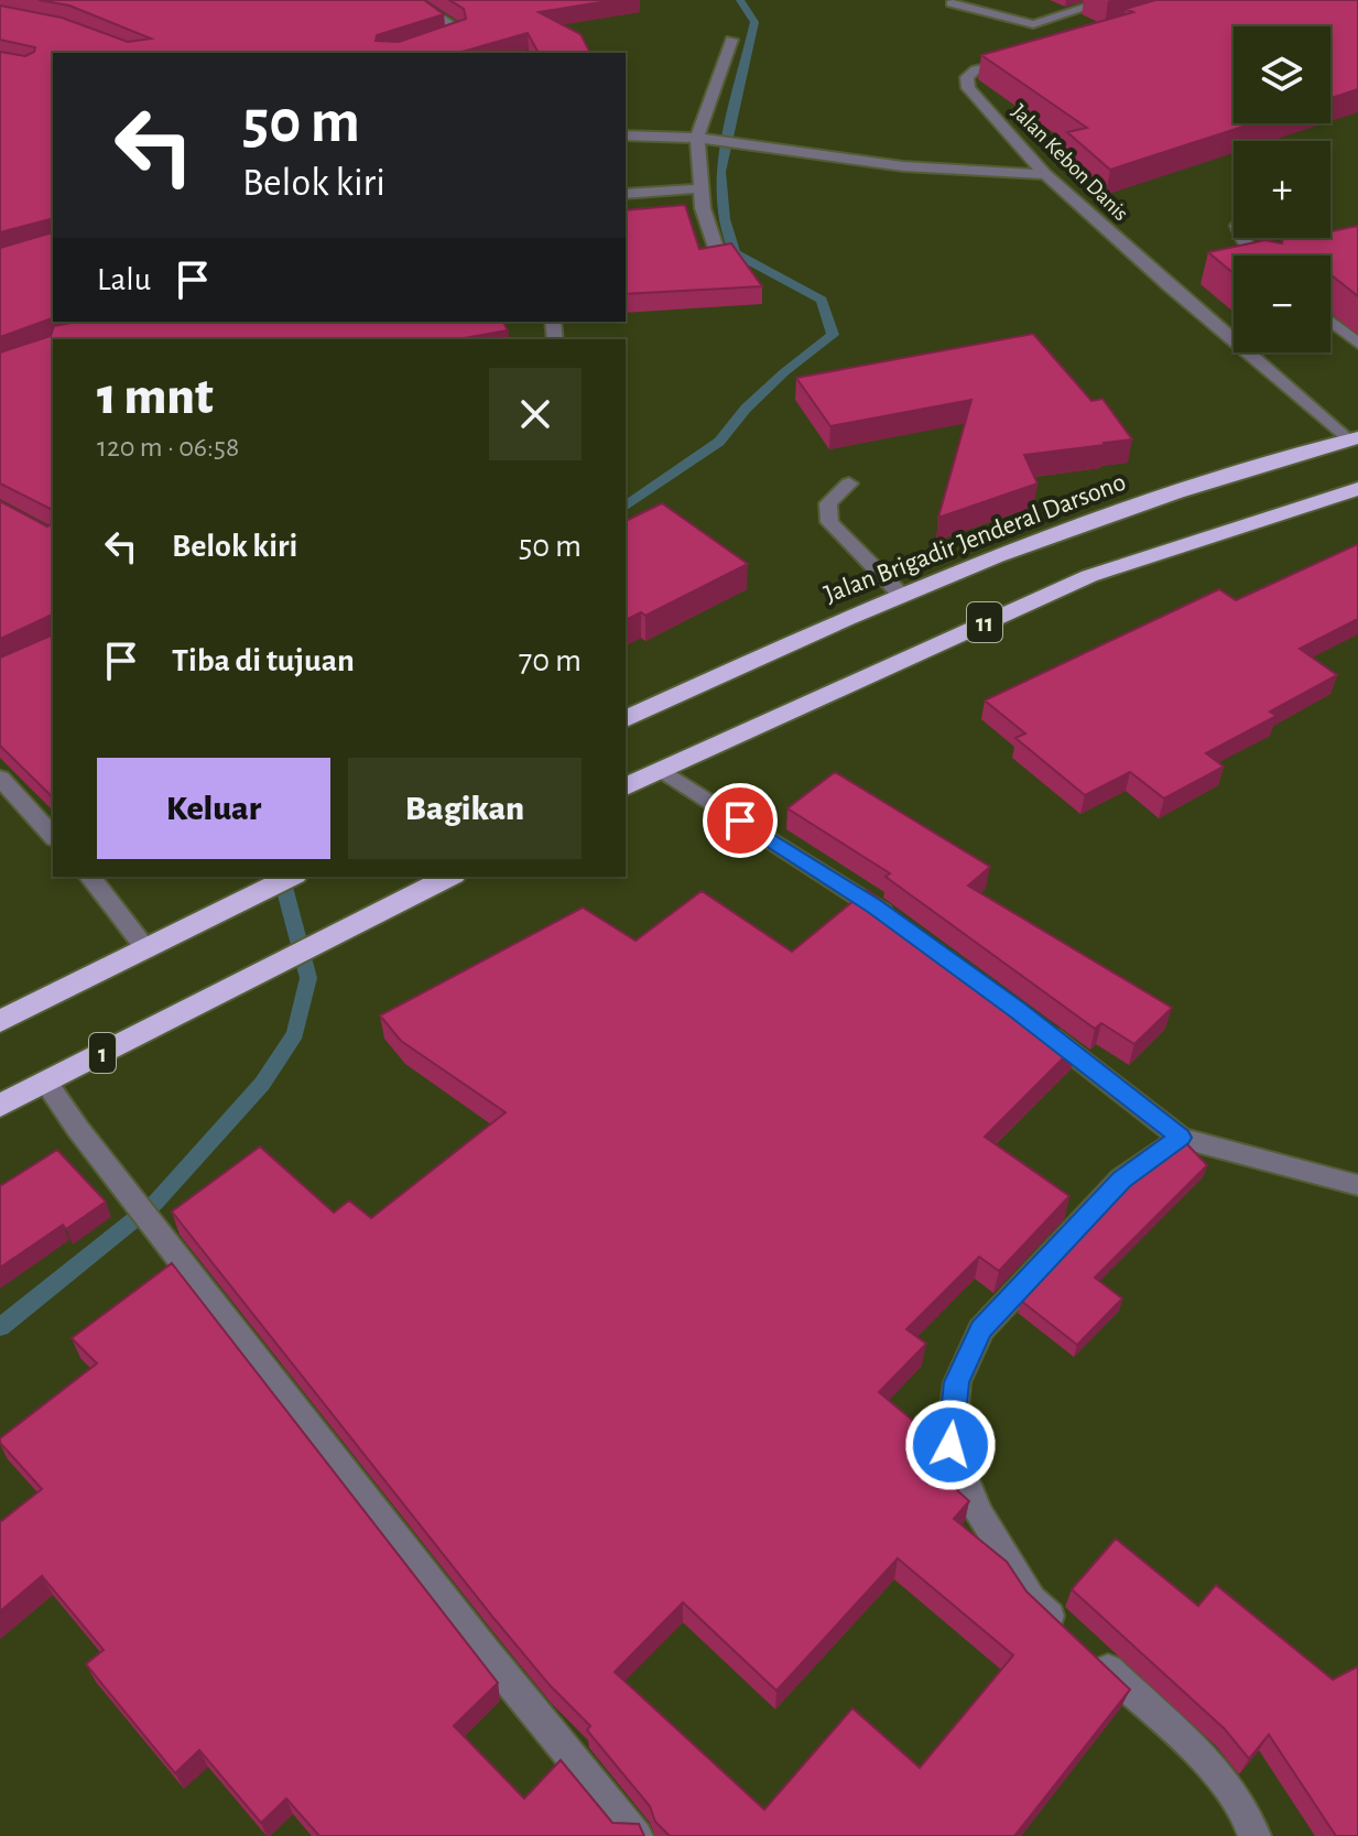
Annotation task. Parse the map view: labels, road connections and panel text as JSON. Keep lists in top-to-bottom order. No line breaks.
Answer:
{"streets":{"highway":["Jalan Brigadir Jenderal Darsono","11","1"],"street":["Jalan Kebon Danis"]},"crossings":[["Jalan Kebon Danis","Jalan Brigadir Jenderal Darsono"]],"page":{"map_buttons":["+","−"],"turn":["50 m","Belok kiri"],"then":"Lalu","heading":["1 mnt","120 m · 06:58"],"list":[{"name":"Belok kiri","value":"50 m"},{"name":"Tiba di tujuan","value":"70 m"}],"buttons":["Keluar","Bagikan"]}}
